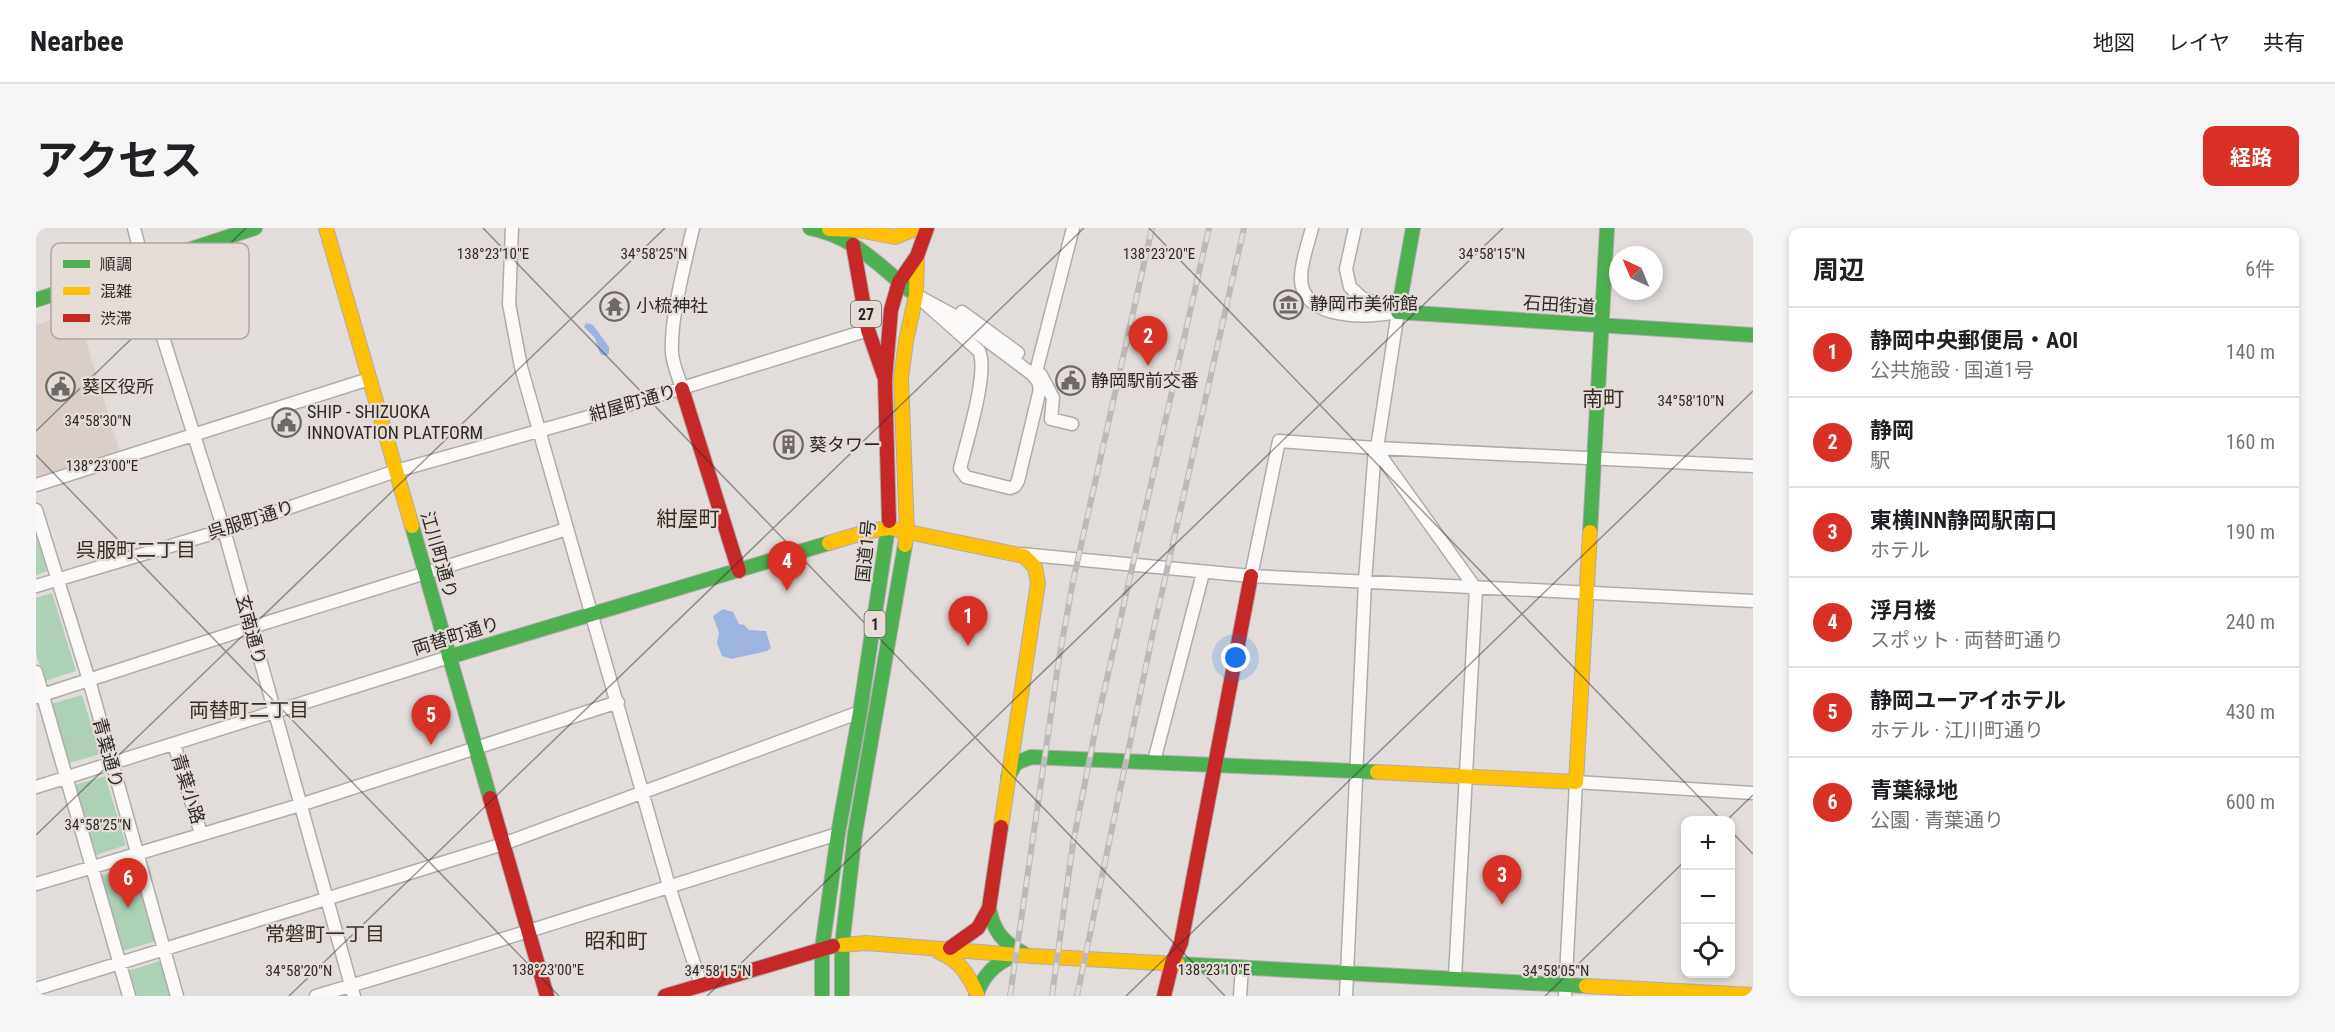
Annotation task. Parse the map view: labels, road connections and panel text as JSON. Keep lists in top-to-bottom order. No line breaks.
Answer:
{"streets":{"main road":["石田街道","27","国道1号","江川町通り","1","両替町通り"],"street":["紺屋町通り","呉服町通り","玄南通り","青葉通り","青葉小路"]},"crossings":[["27","紺屋町通り"],["27","国道1号"],["紺屋町通り","呉服町通り"],["紺屋町通り","江川町通り"],["呉服町通り","江川町通り"],["呉服町通り","玄南通り"],["呉服町通り","青葉通り"],["国道1号","両替町通り"],["江川町通り","両替町通り"],["玄南通り","両替町通り"],["両替町通り","青葉通り"],["両替町通り","青葉小路"]],"districts":["南町","紺屋町","呉服町二丁目","両替町二丁目","常磐町一丁目","昭和町"],"places":{"museum":["静岡市美術館"],"temple":["小梳神社"],"public building":["静岡駅前交番","葵区役所","SHIP - SHIZUOKA INNOVATION PLATFORM"],"building":["葵タワー"]},"legend":["順調","混雑","渋滞"],"north":"top left","page":{"header":"Nearbee","nav":["地図","レイヤ","共有"],"title":"アクセス","buttons":"経路","heading":["周辺","6件"],"list":[{"mark":"1","name":"静岡中央郵便局・AOI","note":"公共施設 · 国道1号","value":"140 m"},{"mark":"2","name":"静岡","note":"駅","value":"160 m"},{"mark":"3","name":"東横INN静岡駅南口","note":"ホテル","value":"190 m"},{"mark":"4","name":"浮月楼","note":"スポット · 両替町通り","value":"240 m"},{"mark":"5","name":"静岡ユーアイホテル","note":"ホテル · 江川町通り","value":"430 m"},{"mark":"6","name":"青葉緑地","note":"公園 · 青葉通り","value":"600 m"}],"pins":["2","4","1","5","3","6"],"map_buttons":["+","−"]},"coordinates":["34°58'25\"N","34°58'15\"N","138°23'10\"E","138°23'20\"E","34°58'10\"N","34°58'30\"N","138°23'00\"E","34°58'20\"N","34°58'05\"N"]}
